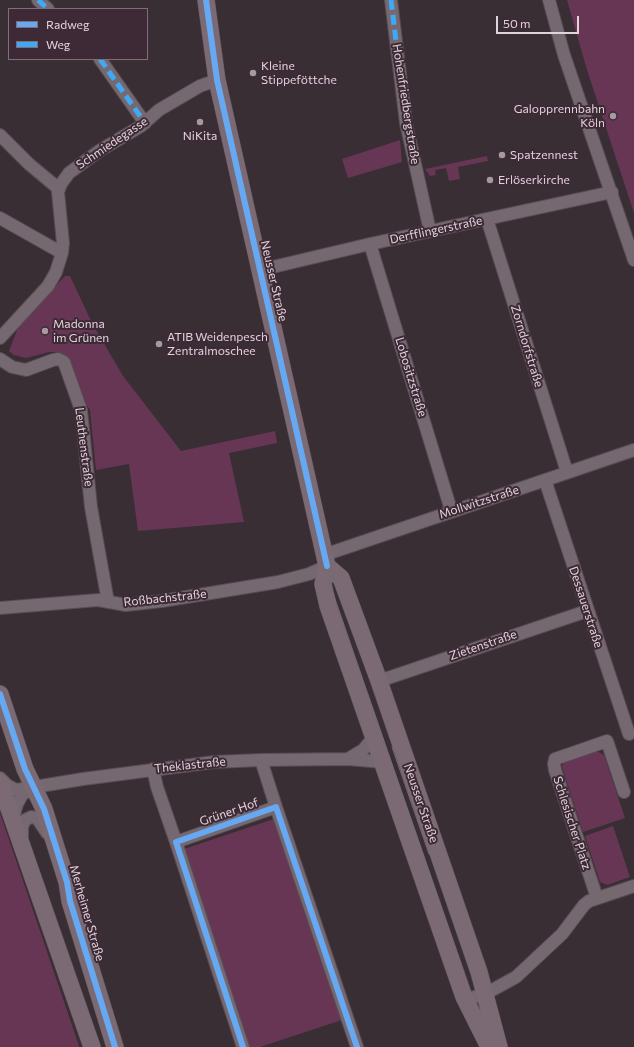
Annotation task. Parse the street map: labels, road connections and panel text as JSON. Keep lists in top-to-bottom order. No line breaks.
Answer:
{"streets":{"main road":["Neusser Straße","Merheimer Straße"],"street":["Hohenfriedbergstraße","Schmiedegasse","Derfflingerstraße","Zorndorfstraße","Lobositzstraße","Leuthenstraße","Mollwitzstraße","Roßbachstraße","Dessauerstraße","Zietenstraße","Theklastraße","Grüner Hof","Schlesischer Platz"]},"crossings":[["Hohenfriedbergstraße","Derfflingerstraße"],["Schmiedegasse","Neusser Straße"],["Derfflingerstraße","Neusser Straße"],["Derfflingerstraße","Zorndorfstraße"],["Derfflingerstraße","Lobositzstraße"],["Neusser Straße","Mollwitzstraße"],["Neusser Straße","Roßbachstraße"],["Neusser Straße","Zietenstraße"],["Neusser Straße","Theklastraße"],["Zorndorfstraße","Mollwitzstraße"],["Lobositzstraße","Mollwitzstraße"],["Leuthenstraße","Roßbachstraße"],["Mollwitzstraße","Roßbachstraße"],["Mollwitzstraße","Dessauerstraße"],["Dessauerstraße","Zietenstraße"],["Theklastraße","Grüner Hof"],["Theklastraße","Merheimer Straße"]],"places":["Kleine Stippeföttche","Galopprennbahn Köln","NiKita","Spatzennest","Erlöserkirche","Madonna im Grünen","ATIB Weidenpesch Zentralmoschee"],"legend":["Radweg","Weg"],"scale_bar":"50 m"}
